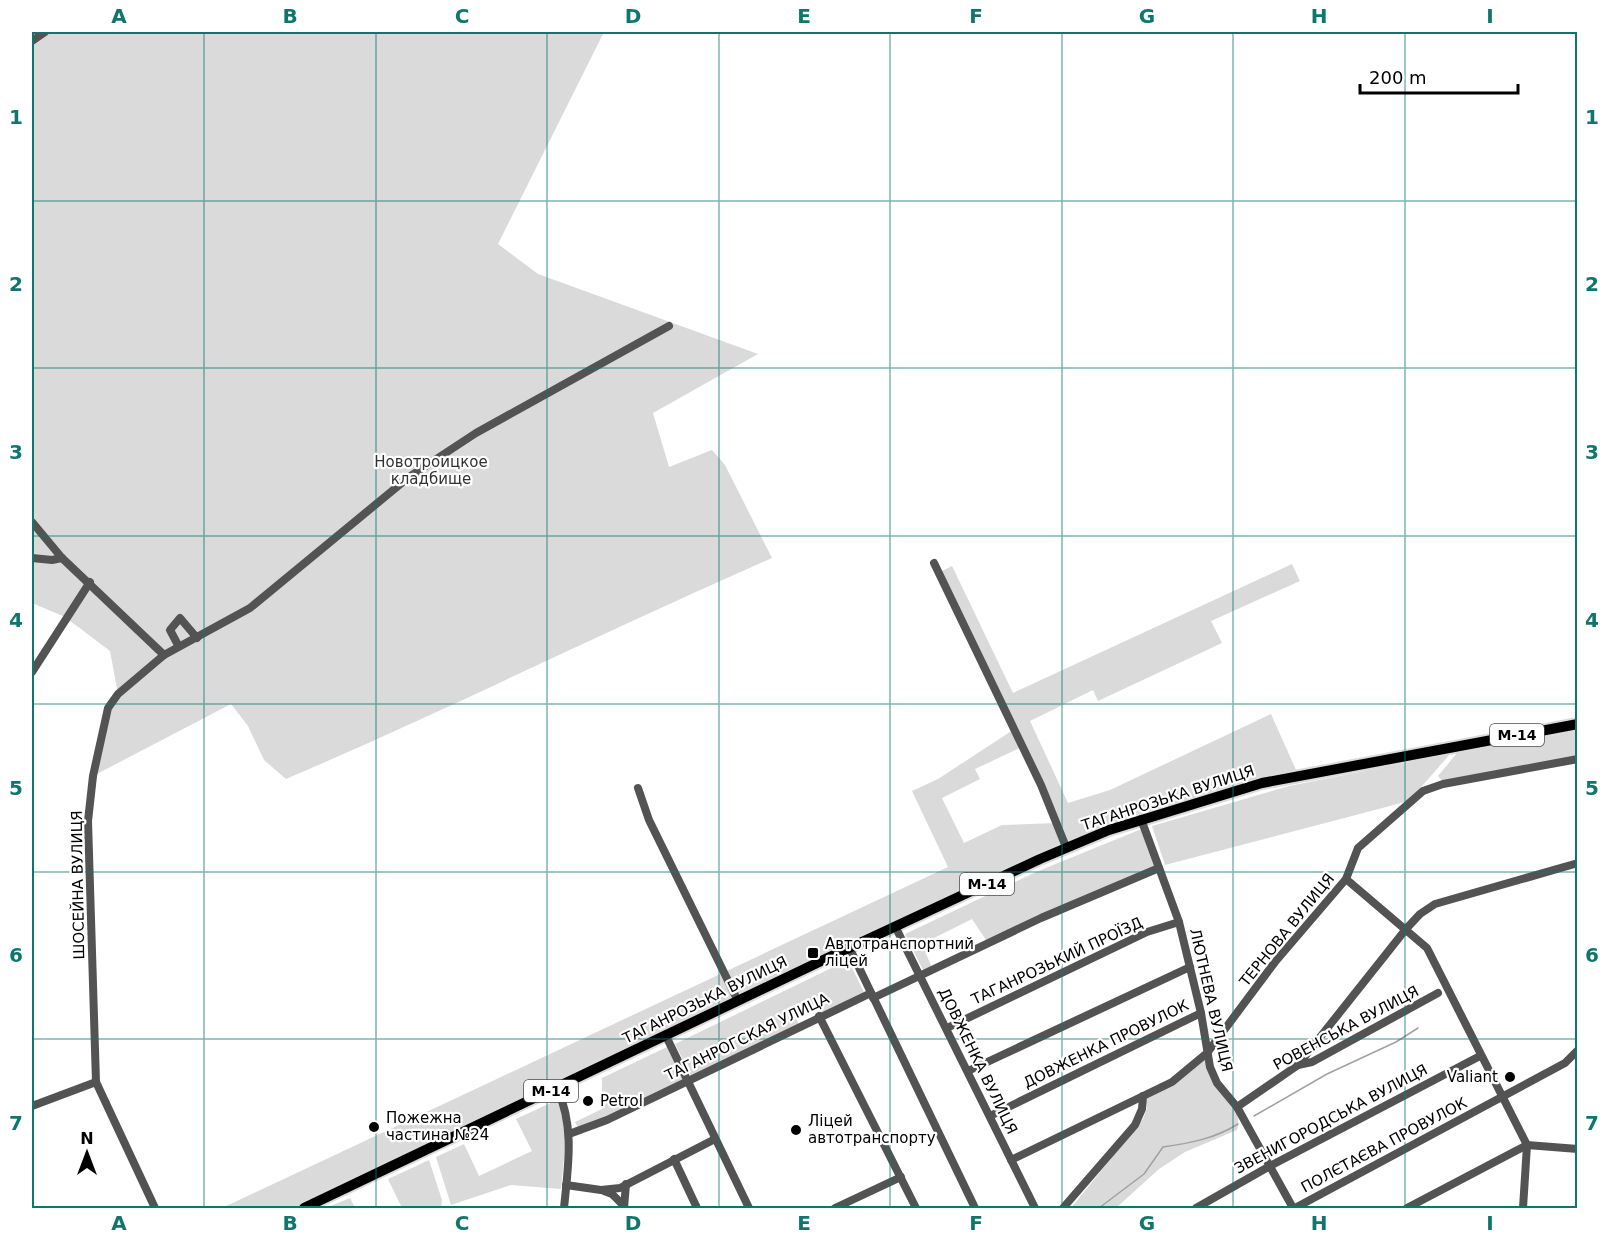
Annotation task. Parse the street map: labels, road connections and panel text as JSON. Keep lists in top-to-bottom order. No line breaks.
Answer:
{"streets":{"highway":["М-14","ТАГАНРОЗЬКА ВУЛИЦЯ"],"street":["ШОСЕЙНА ВУЛИЦЯ","ТЕРНОВА ВУЛИЦЯ","ТАГАНРОЗЬКИЙ ПРОЇЗД","ЛЮТНЕВА ВУЛИЦЯ","РОВЕНСЬКА ВУЛИЦЯ","ТАГАНРОГСКАЯ УЛИЦА","ДОВЖЕНКА ПРОВУЛОК","ДОВЖЕНКА ВУЛИЦЯ","ЗВЕНИГОРОДСЬКА ВУЛИЦЯ","ПОЛЄТАЄВА ПРОВУЛОК"]},"crossings":[["ТАГАНРОЗЬКА ВУЛИЦЯ","ЛЮТНЕВА ВУЛИЦЯ"],["ТАГАНРОЗЬКА ВУЛИЦЯ","ДОВЖЕНКА ВУЛИЦЯ"],["ТЕРНОВА ВУЛИЦЯ","ЛЮТНЕВА ВУЛИЦЯ"],["ТЕРНОВА ВУЛИЦЯ","ДОВЖЕНКА ВУЛИЦЯ"],["ТАГАНРОЗЬКИЙ ПРОЇЗД","ЛЮТНЕВА ВУЛИЦЯ"],["ТАГАНРОЗЬКИЙ ПРОЇЗД","ДОВЖЕНКА ВУЛИЦЯ"],["ЛЮТНЕВА ВУЛИЦЯ","РОВЕНСЬКА ВУЛИЦЯ"],["ЛЮТНЕВА ВУЛИЦЯ","ТАГАНРОГСКАЯ УЛИЦА"],["ЛЮТНЕВА ВУЛИЦЯ","ДОВЖЕНКА ПРОВУЛОК"],["ЛЮТНЕВА ВУЛИЦЯ","ЗВЕНИГОРОДСЬКА ВУЛИЦЯ"],["ЛЮТНЕВА ВУЛИЦЯ","ПОЛЄТАЄВА ПРОВУЛОК"],["ТАГАНРОГСКАЯ УЛИЦА","ДОВЖЕНКА ВУЛИЦЯ"],["ДОВЖЕНКА ПРОВУЛОК","ДОВЖЕНКА ВУЛИЦЯ"]],"parks":["Новотроицкое кладбище"],"places":{"transit":["Автотранспортний ліцей"],"other":["Valiant","Petrol","Пожежна частина №24","Ліцей автотранспорту"]},"scale_bar":"200 m","north":"top","grid":{"columns":["A","B","C","D","E","F","G","H","I"],"rows":["1","2","3","4","5","6","7"]}}
